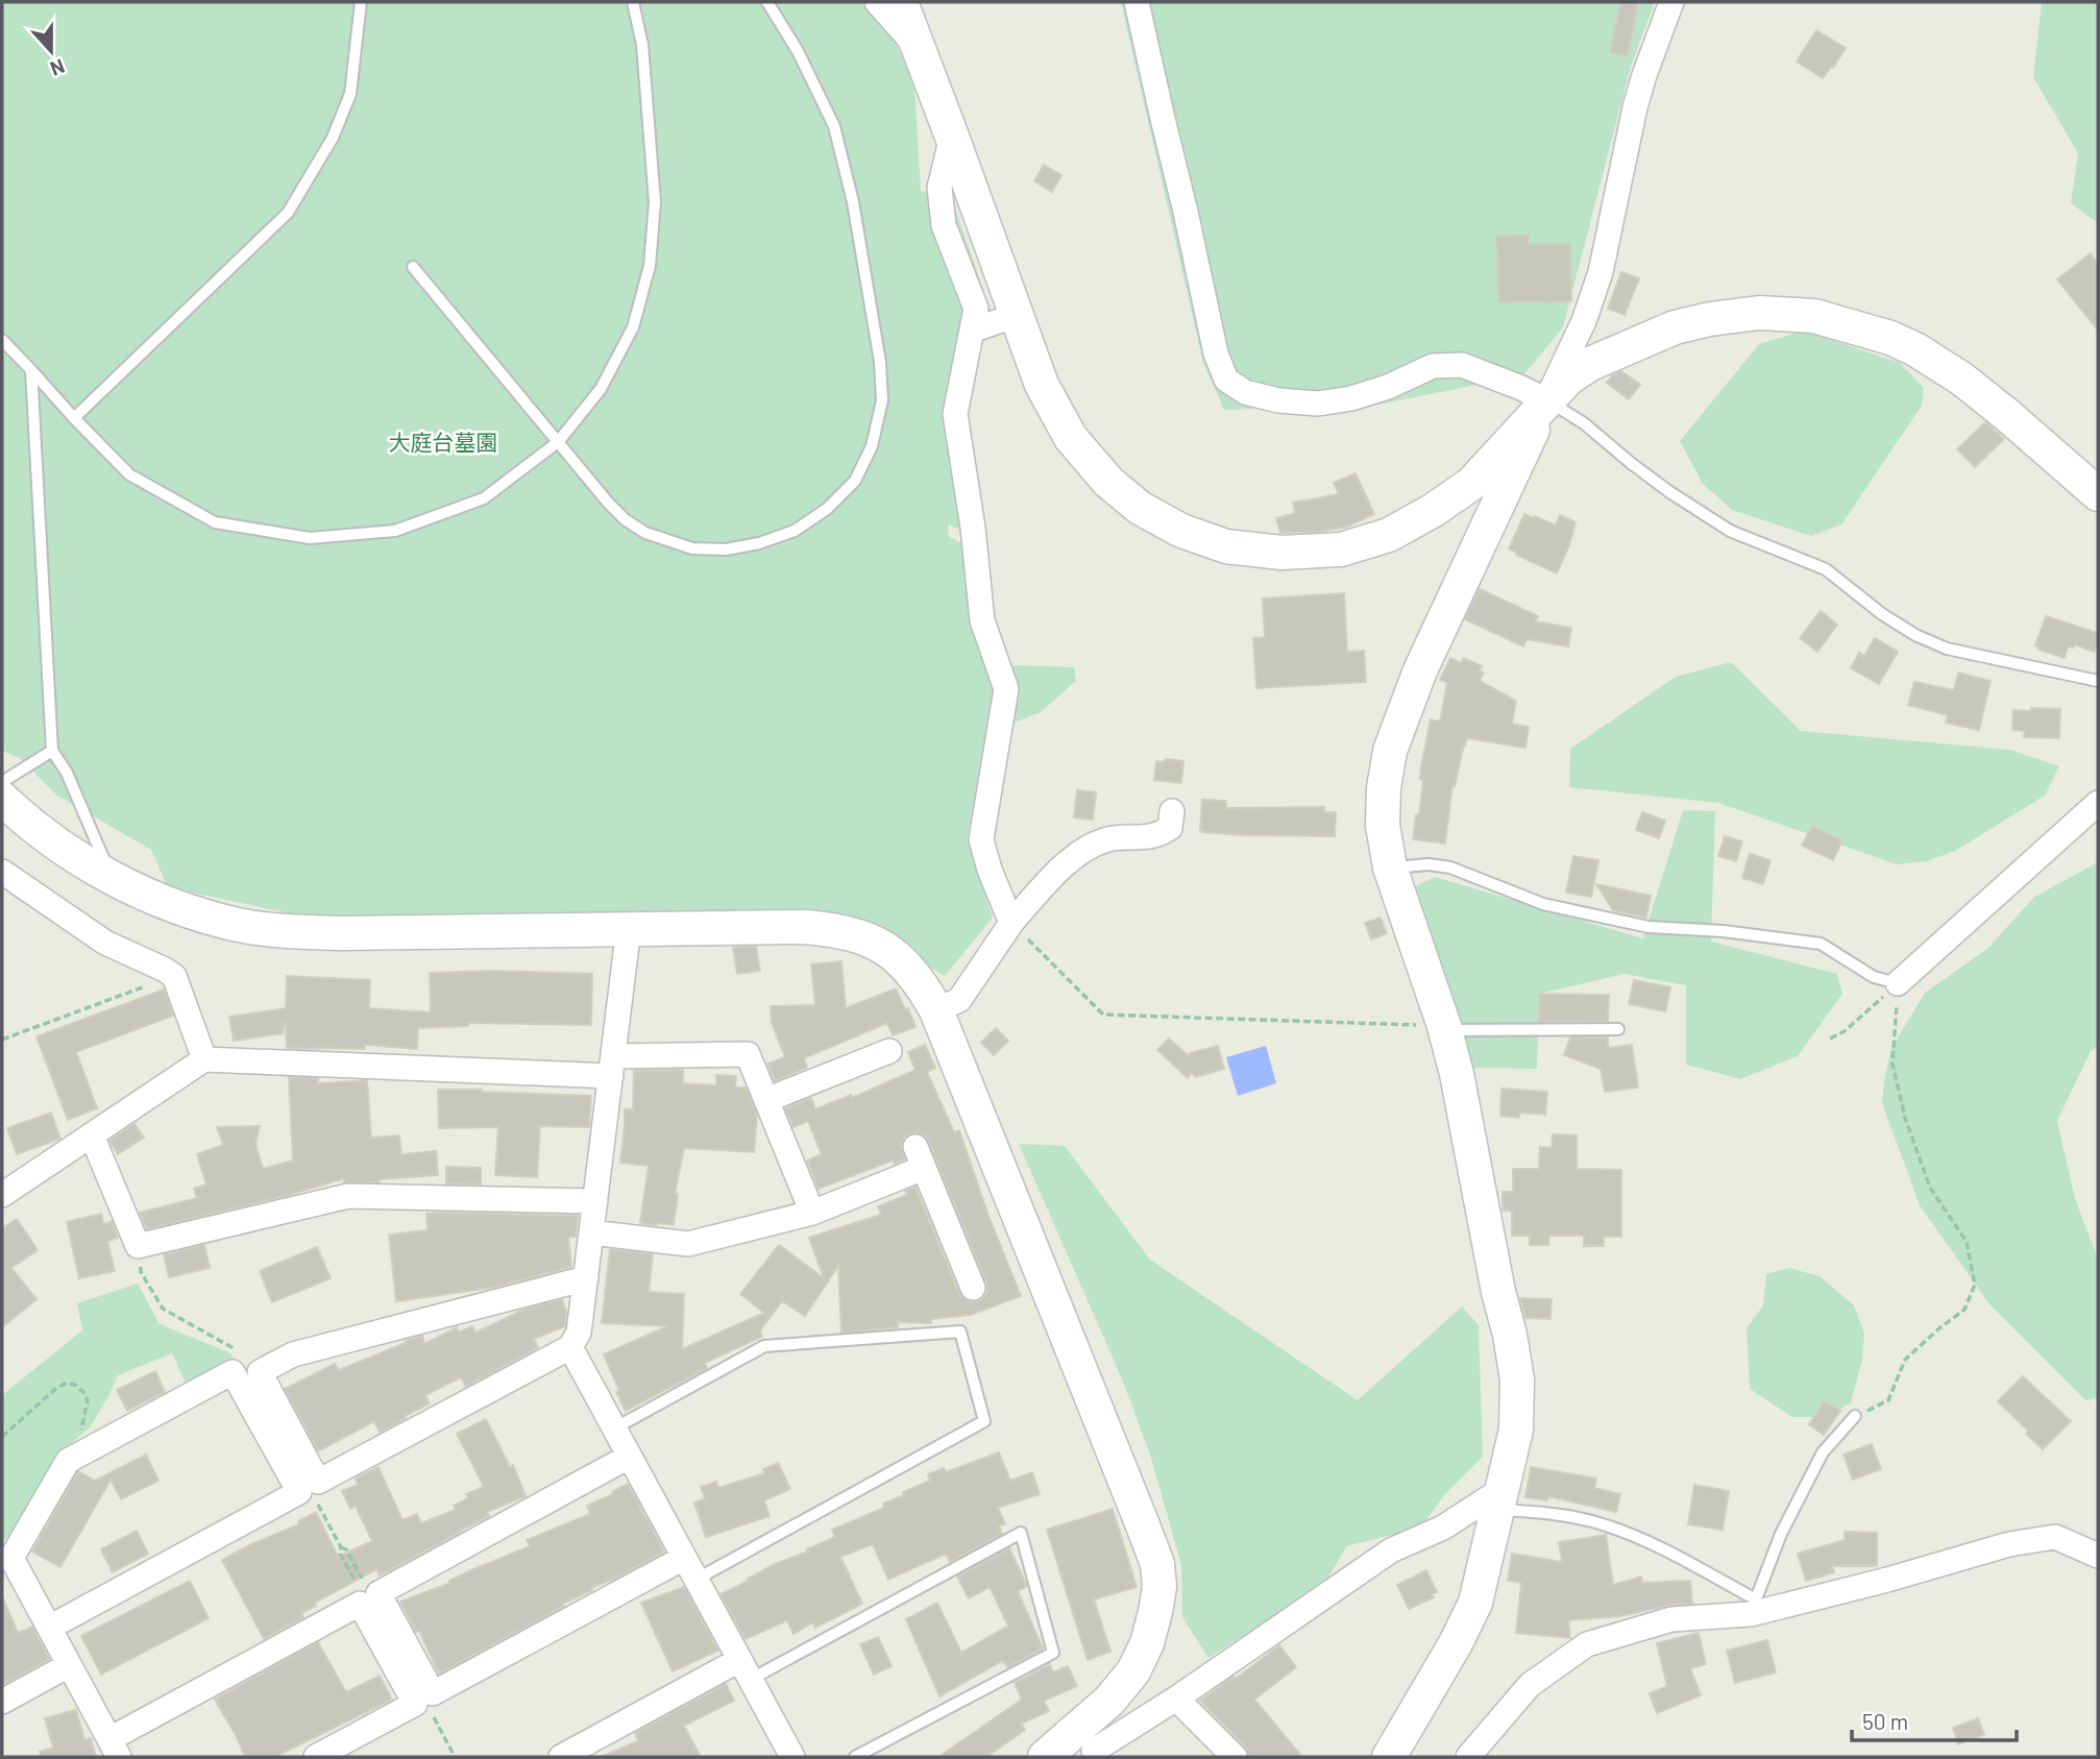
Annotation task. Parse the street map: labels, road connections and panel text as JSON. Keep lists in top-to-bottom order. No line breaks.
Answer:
{"parks":["大庭台墓園"],"scale_bar":"50 m","north":"bottom"}
